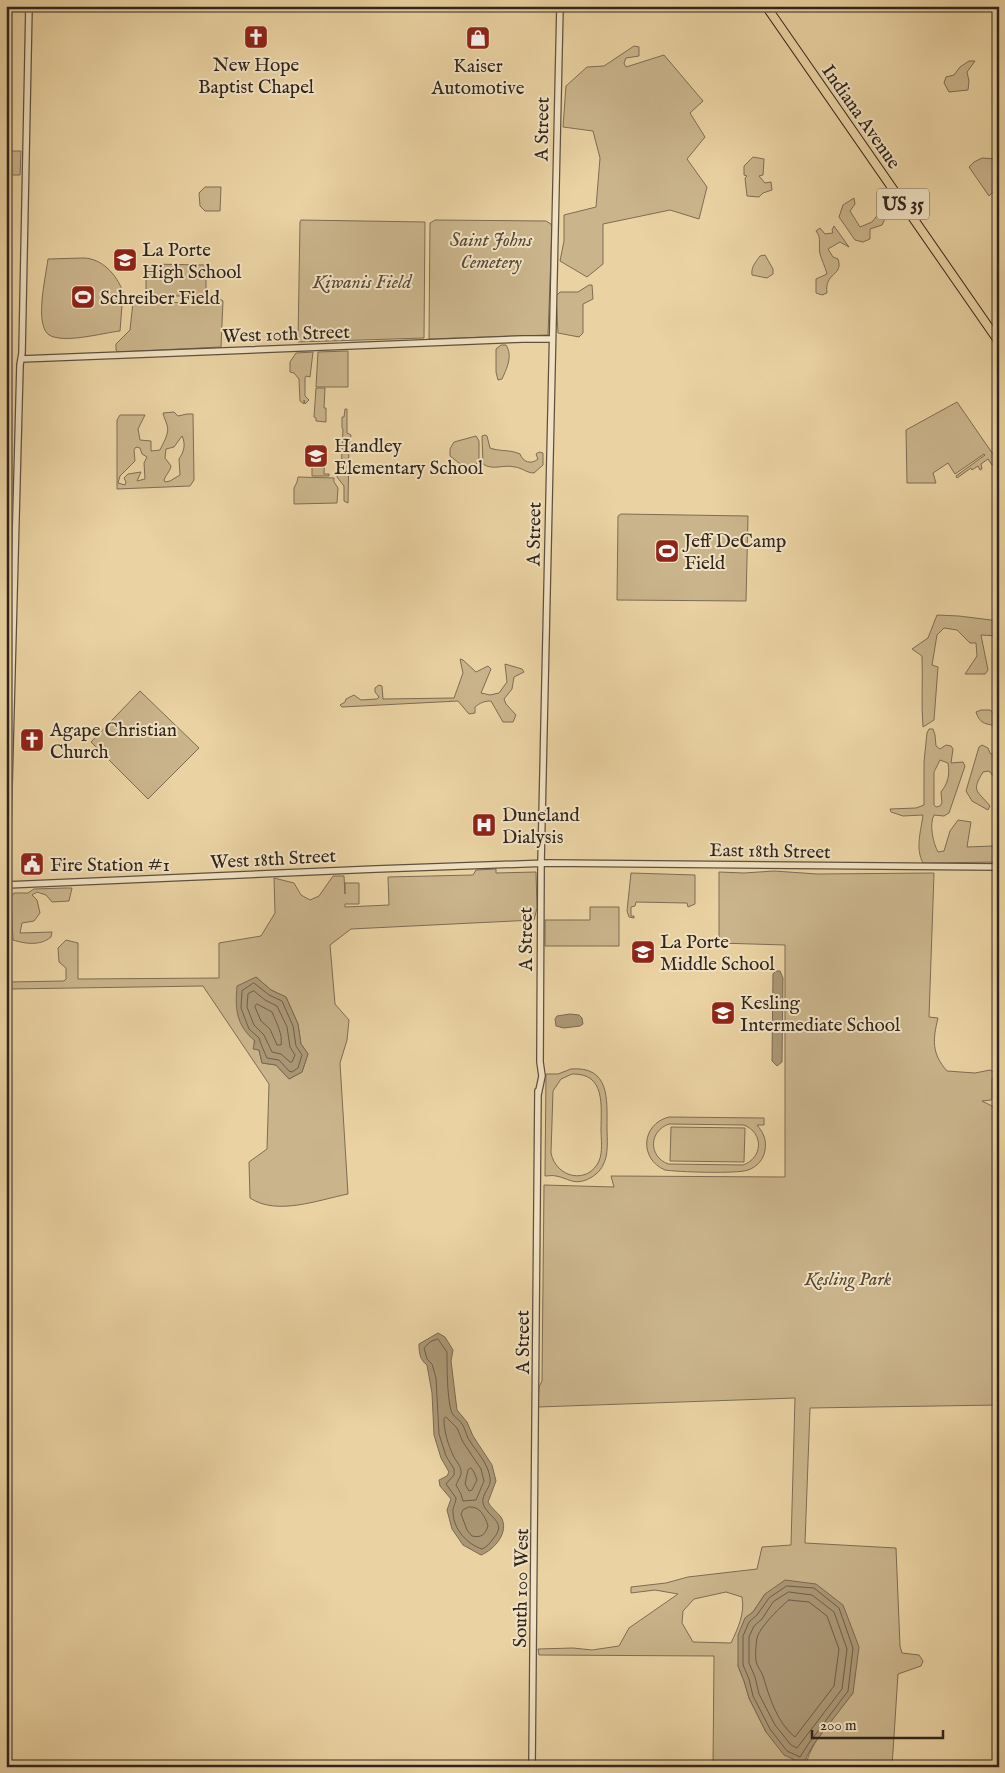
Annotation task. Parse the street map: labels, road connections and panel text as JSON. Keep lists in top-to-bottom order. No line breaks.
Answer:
{"streets":{"main road":["Indiana Avenue","US 35"],"street":["A Street","West 10th Street","East 18th Street","West 18th Street","South 100 West"]},"crossings":[["A Street","West 10th Street"],["A Street","East 18th Street"],["A Street","West 18th Street"],["A Street","South 100 West"],["East 18th Street","West 18th Street"]],"parks":["Saint Johns Cemetery","Kiwanis Field","Kesling Park"],"places":{"church":["New Hope Baptist Chapel","Agape Christian Church"],"shop":["Kaiser Automotive"],"school or university":["La Porte High School","Handley Elementary School","La Porte Middle School","Kesling Intermediate School"],"sports":["Schreiber Field","Jeff DeCamp Field"],"hospital":["Duneland Dialysis"],"public building":["Fire Station #1"]},"scale_bar":"200 m"}
